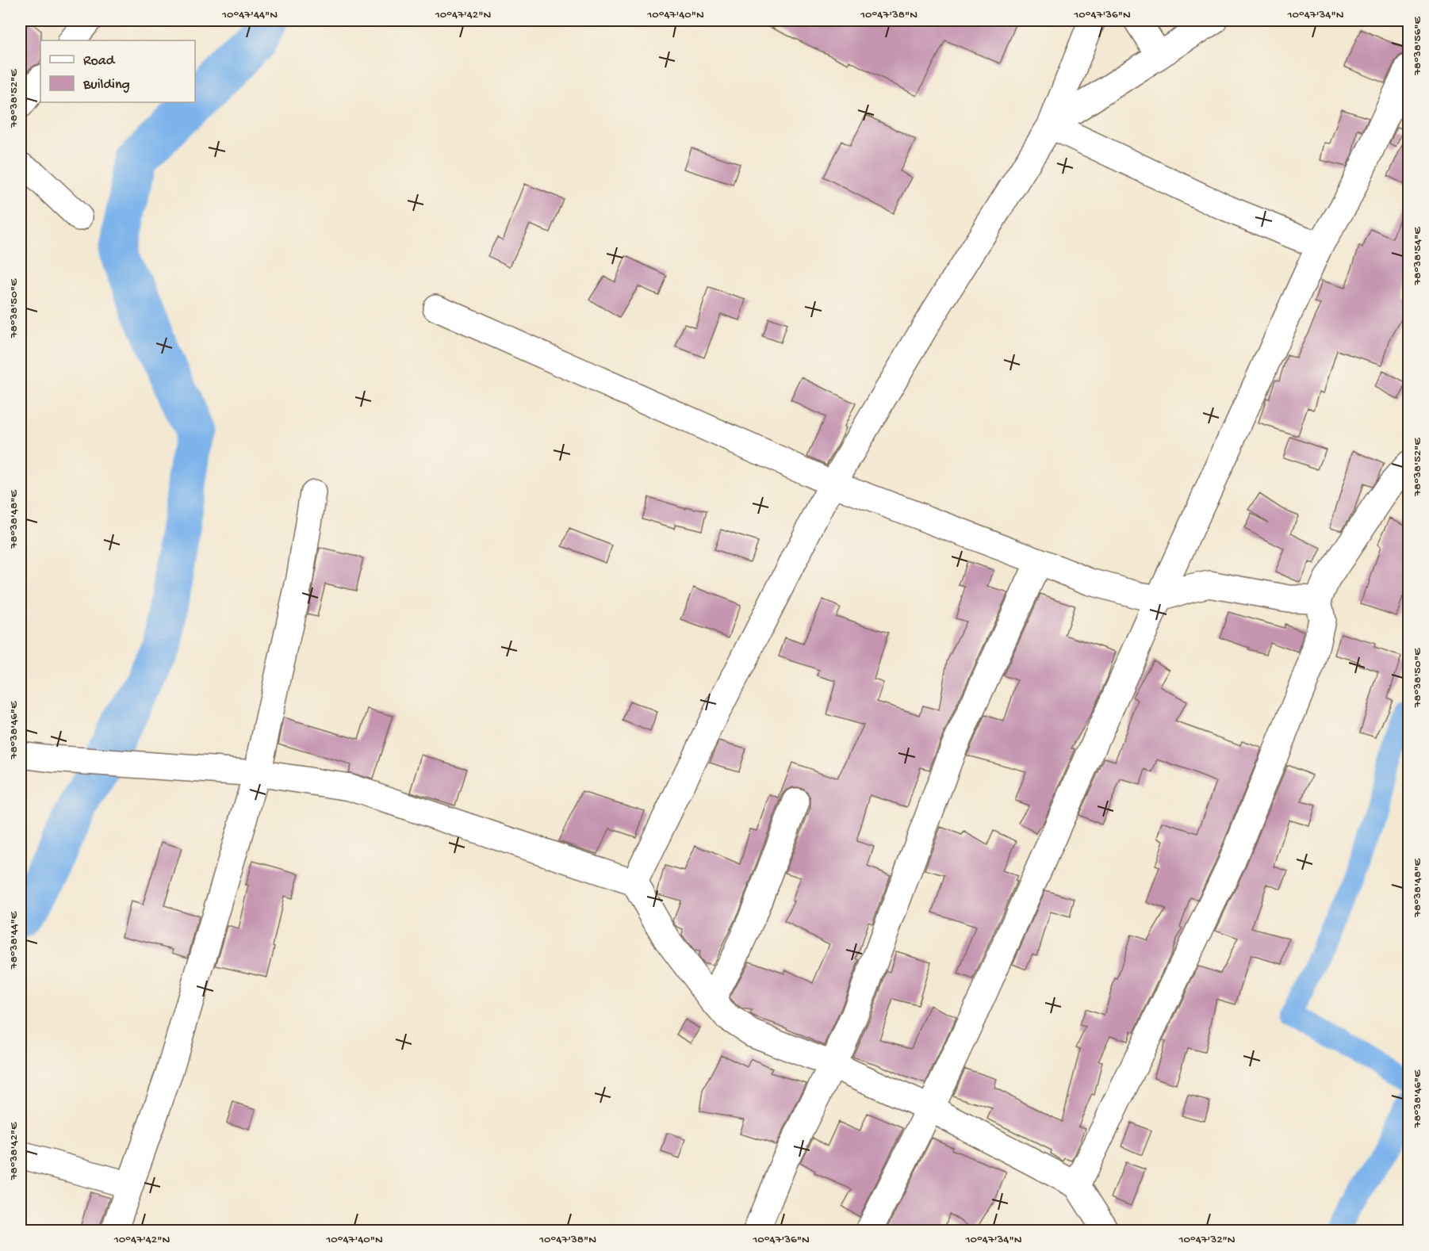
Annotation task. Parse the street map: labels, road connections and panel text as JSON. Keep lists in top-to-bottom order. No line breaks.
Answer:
{"legend":["Road","Building"],"coordinates":["10°47'44\"N","10°47'42\"N","10°47'40\"N","10°47'38\"N","10°47'36\"N","10°47'34\"N","78°38'56\"E","78°38'52\"E","78°38'54\"E","78°38'50\"E","78°38'48\"E","78°38'46\"E","78°38'44\"E","78°38'42\"E","10°47'32\"N"]}
